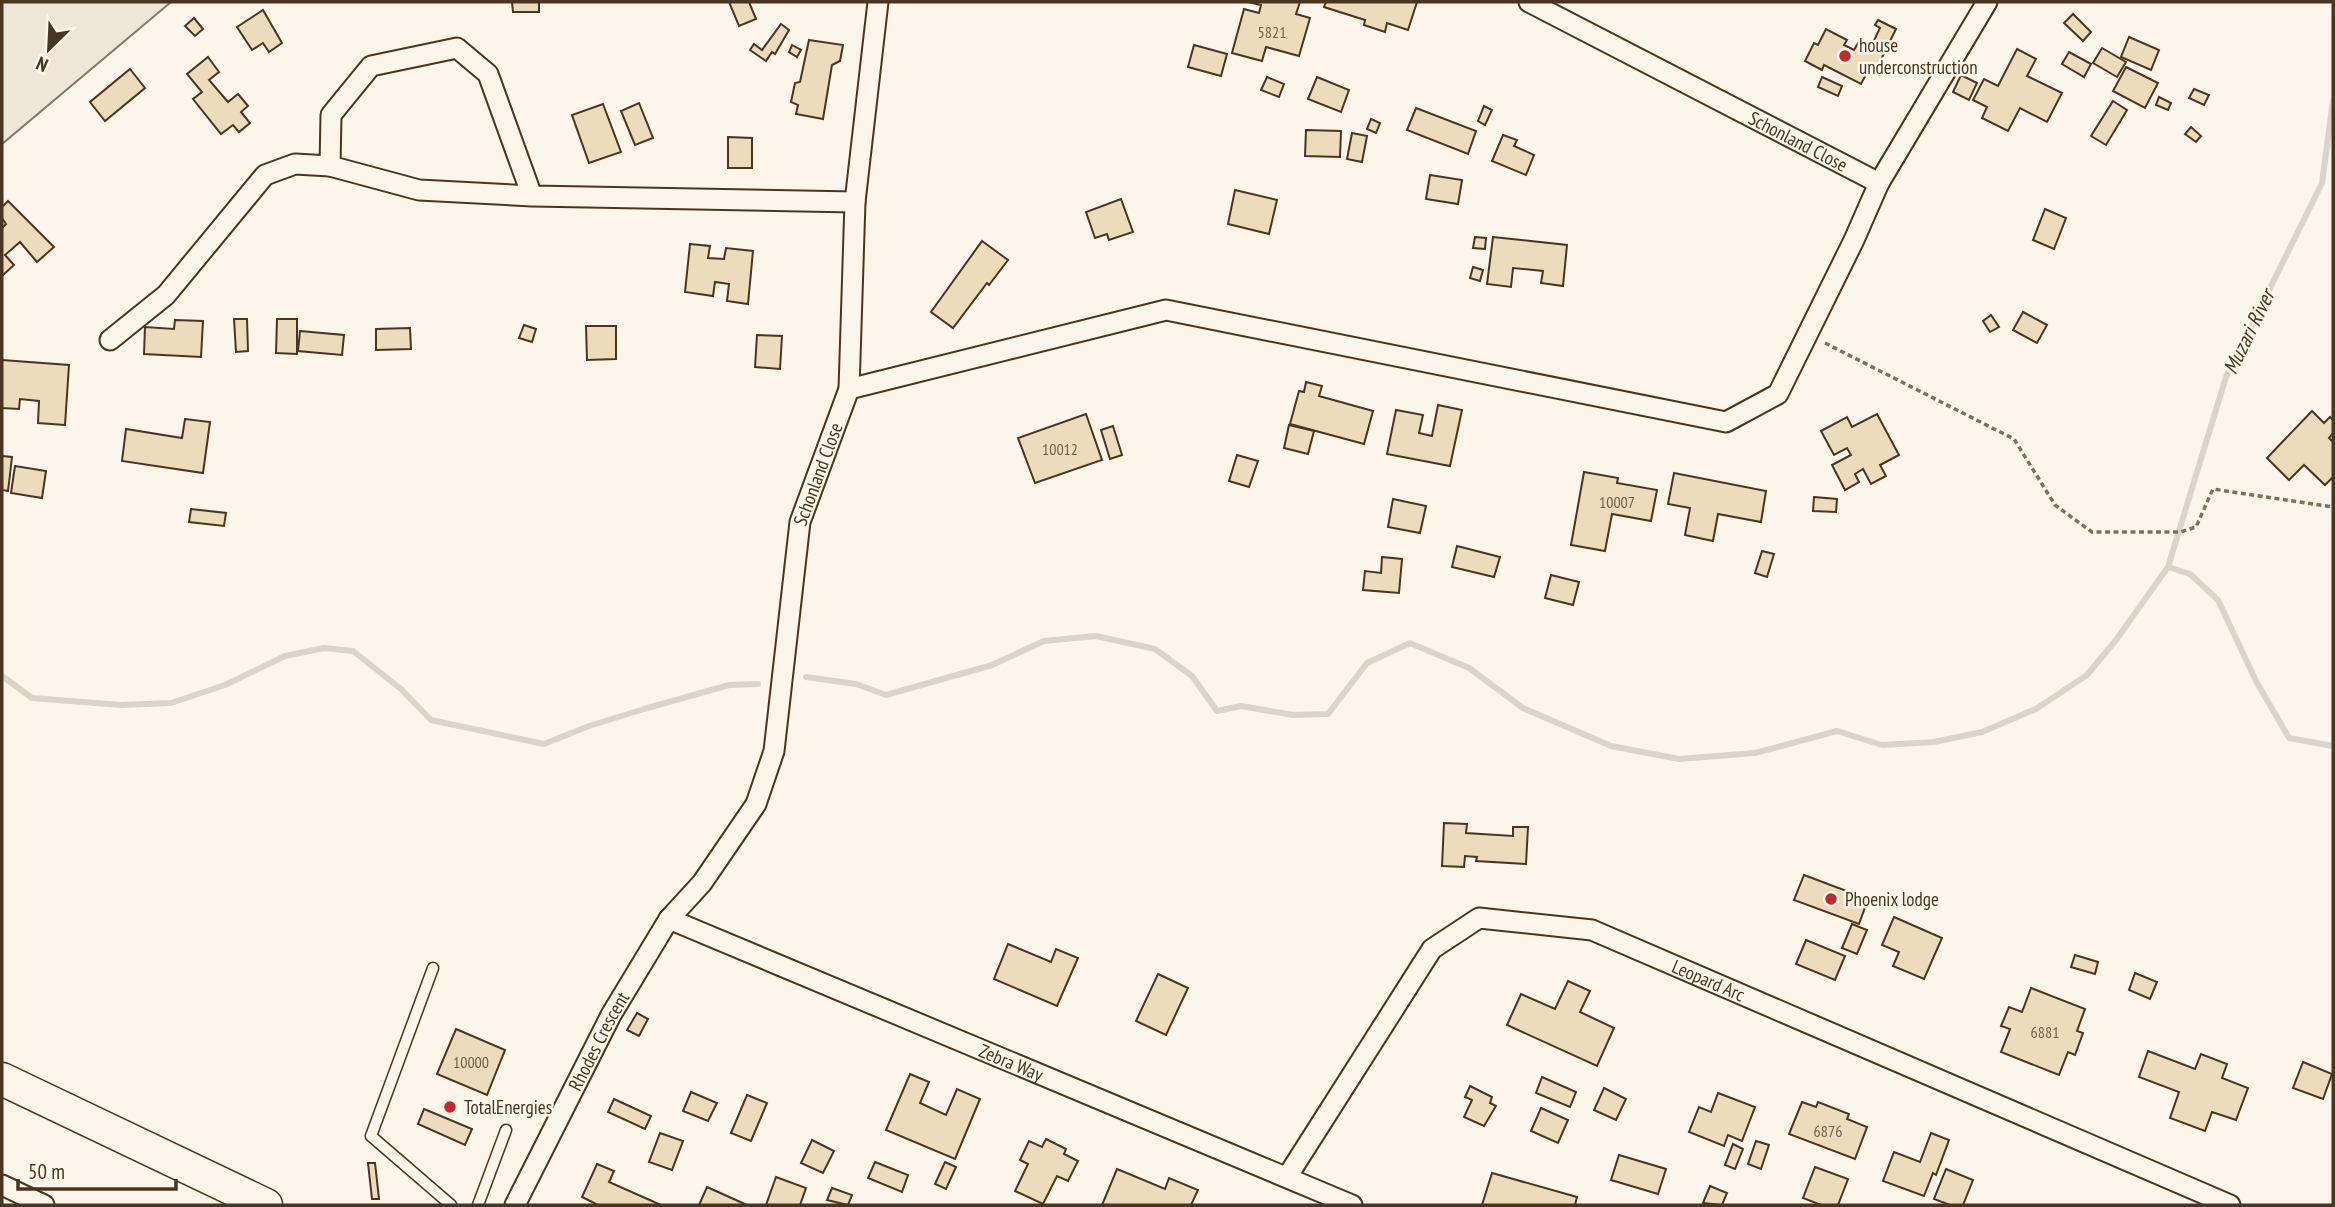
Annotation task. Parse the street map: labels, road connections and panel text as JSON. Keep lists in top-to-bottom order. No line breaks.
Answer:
{"streets":{"street":["Schonland Close","Leopard Arc","Rhodes Crescent","Zebra Way"]},"crossings":[["Schonland Close","Rhodes Crescent"],["Schonland Close","Zebra Way"],["Leopard Arc","Zebra Way"],["Rhodes Crescent","Zebra Way"]],"water":["Muzari River"],"places":["house underconstruction","Phoenix lodge","TotalEnergies"],"house_numbers":["5821","10012","10007","6881","10000","6876"],"scale_bar":"50 m","north":"bottom left"}
